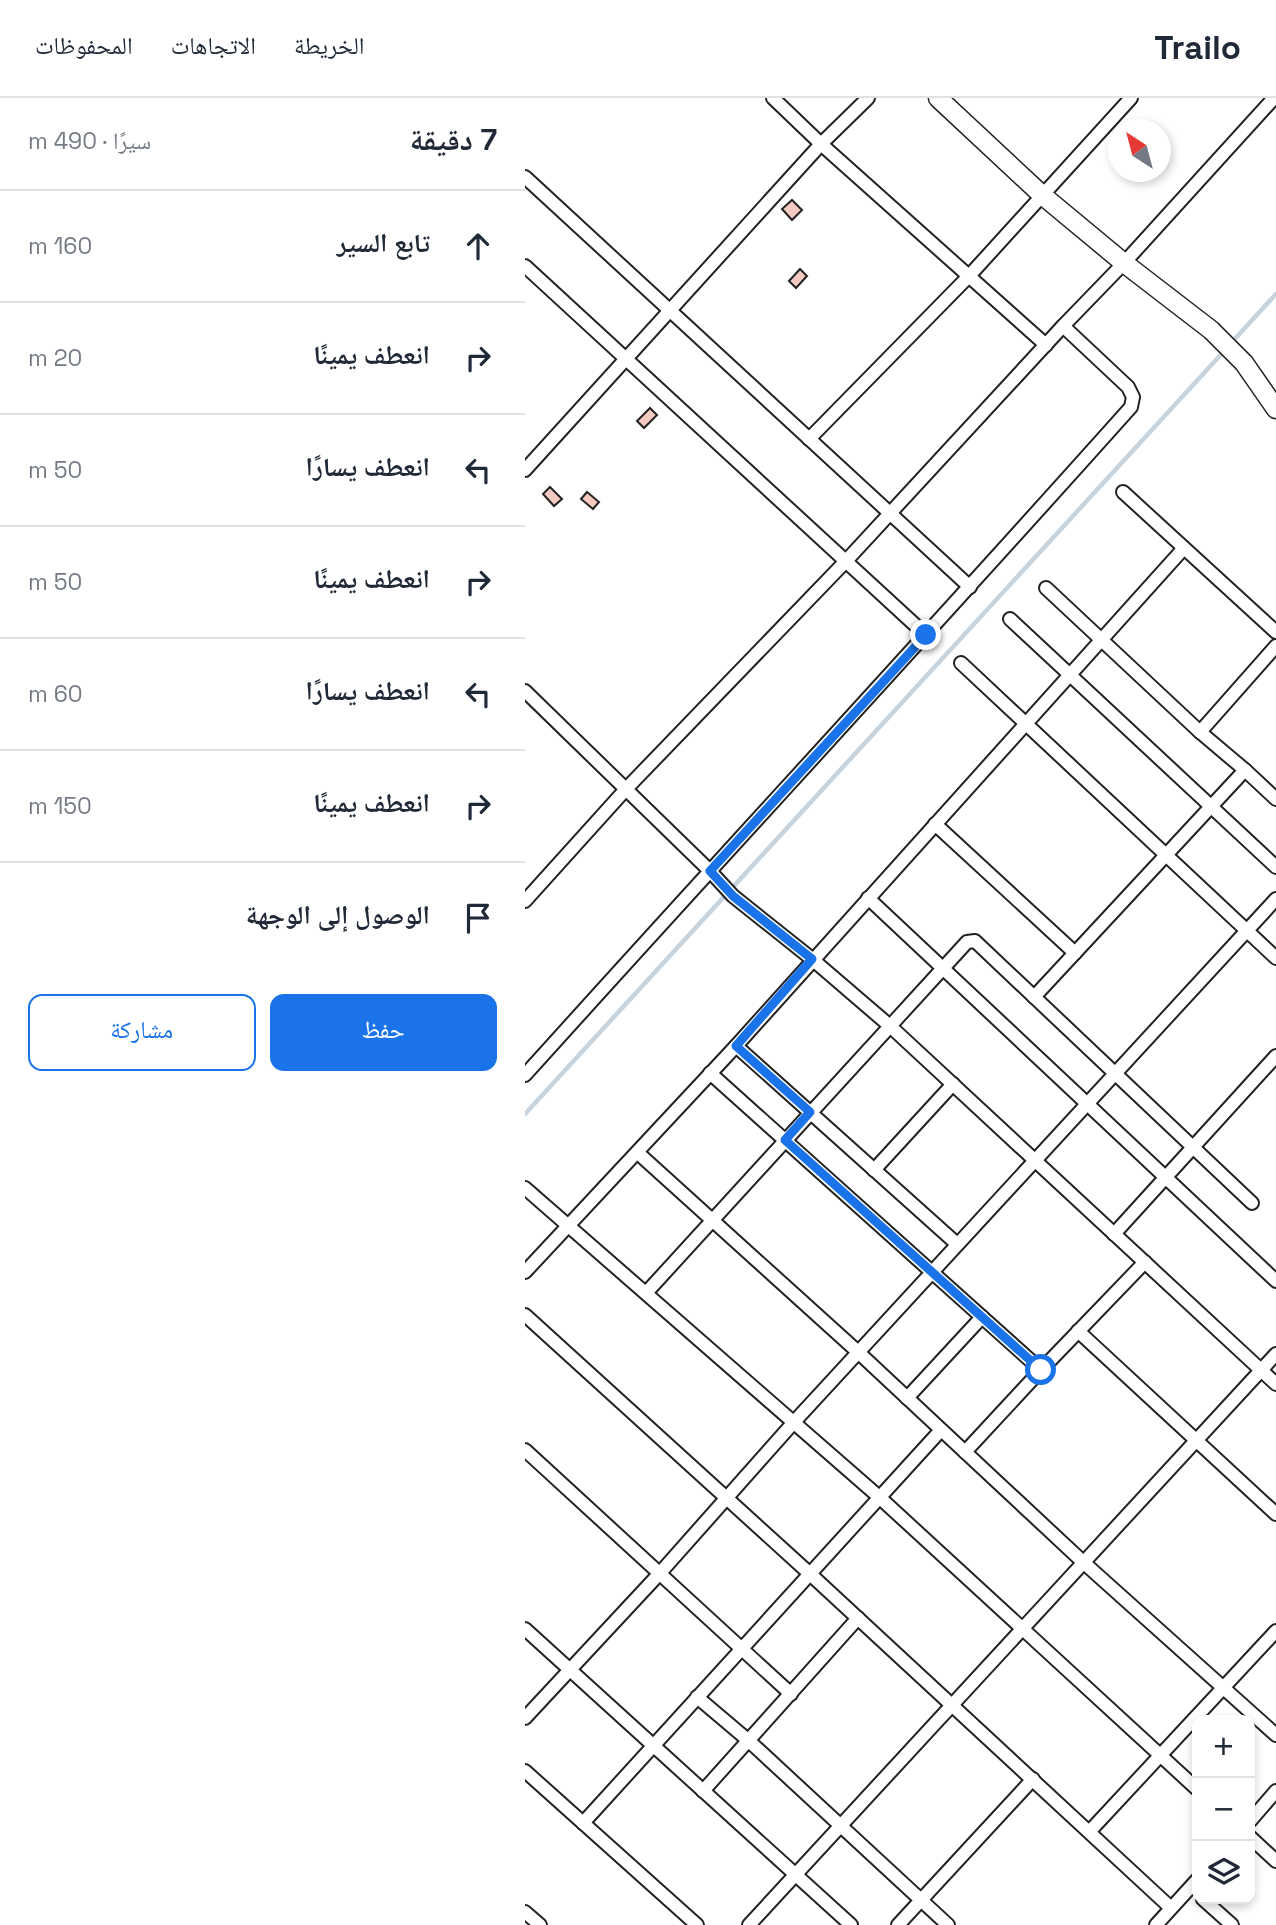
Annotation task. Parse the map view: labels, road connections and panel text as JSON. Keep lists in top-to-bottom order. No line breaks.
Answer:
{"north":"top left","page":{"header":"Trailo","nav":["الخريطة","الاتجاهات","المحفوظات"],"heading":["7 دقيقة","سيرًا · 490 m"],"list":[["تابع السير","160 m"],["انعطف يمينًا","20 m"],["انعطف يسارًا","50 m"],["انعطف يمينًا","50 m"],["انعطف يسارًا","60 m"],["انعطف يمينًا","150 m"],"الوصول إلى الوجهة"],"buttons":["حفظ","مشاركة"],"map_buttons":["+","−"]}}
